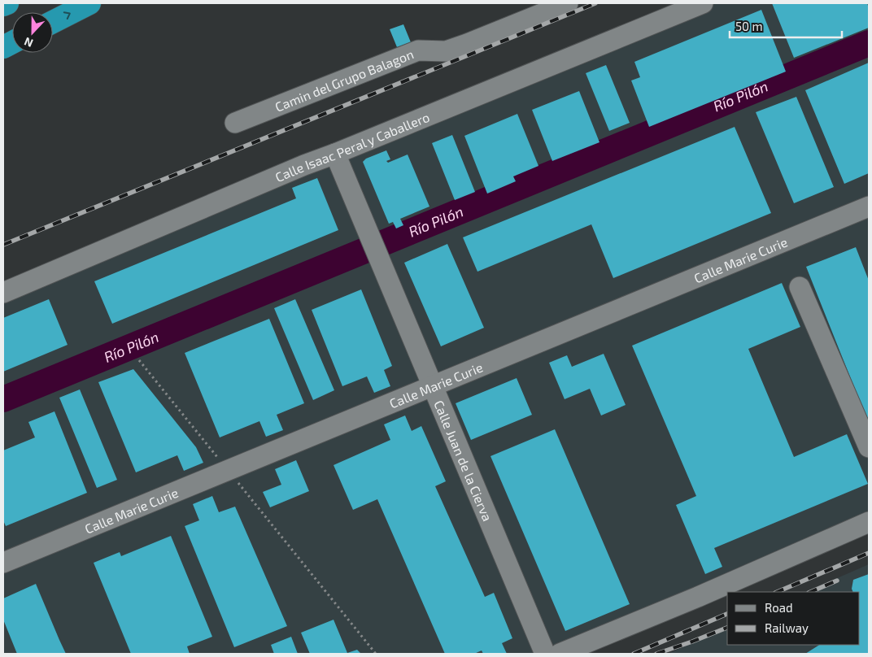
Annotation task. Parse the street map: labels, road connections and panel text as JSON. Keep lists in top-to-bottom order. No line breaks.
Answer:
{"streets":{"street":["Camin del Grupo Balagon","Calle Isaac Peral y Caballero","Calle Marie Curie","Calle Juan de la Cierva"]},"crossings":[["Calle Isaac Peral y Caballero","Calle Juan de la Cierva"],["Calle Marie Curie","Calle Juan de la Cierva"]],"water":["Río Pilón"],"legend":["Road","Railway"],"scale_bar":"50 m","north":"bottom"}
